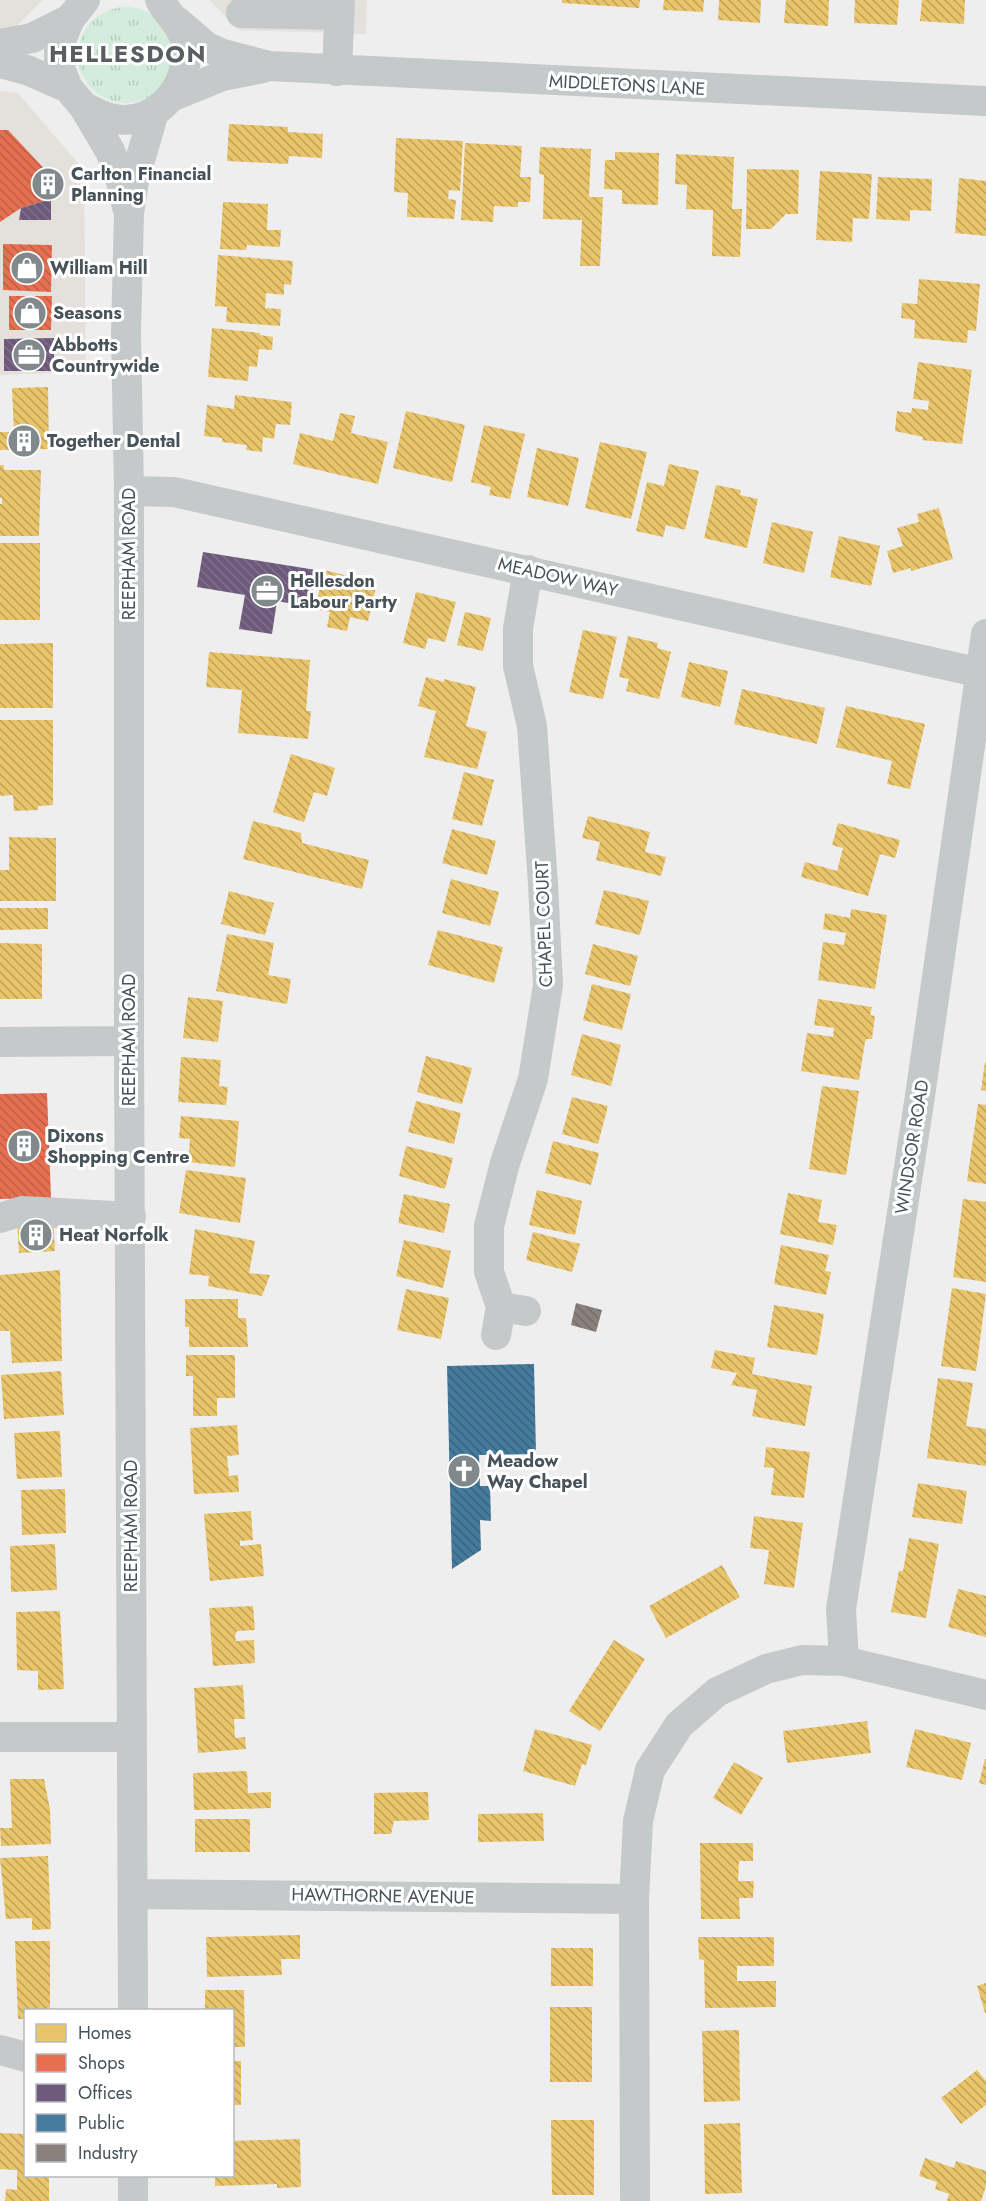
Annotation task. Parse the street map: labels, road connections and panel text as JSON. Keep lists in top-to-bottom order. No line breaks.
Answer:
{"streets":{"street":["MIDDLETONS LANE","REEPHAM ROAD","MEADOW WAY","CHAPEL COURT","WINDSOR ROAD","HAWTHORNE AVENUE"]},"crossings":[["MIDDLETONS LANE","REEPHAM ROAD"],["REEPHAM ROAD","MEADOW WAY"],["REEPHAM ROAD","HAWTHORNE AVENUE"],["MEADOW WAY","CHAPEL COURT"],["MEADOW WAY","WINDSOR ROAD"]],"districts":["HELLESDON"],"places":{"building":["Carlton Financial Planning","Together Dental","Dixons Shopping Centre","Heat Norfolk"],"shop":["William Hill","Seasons"],"office":["Abbotts Countrywide","Hellesdon Labour Party"],"church":["Meadow Way Chapel"]},"legend":["Homes","Shops","Offices","Public","Industry"]}
